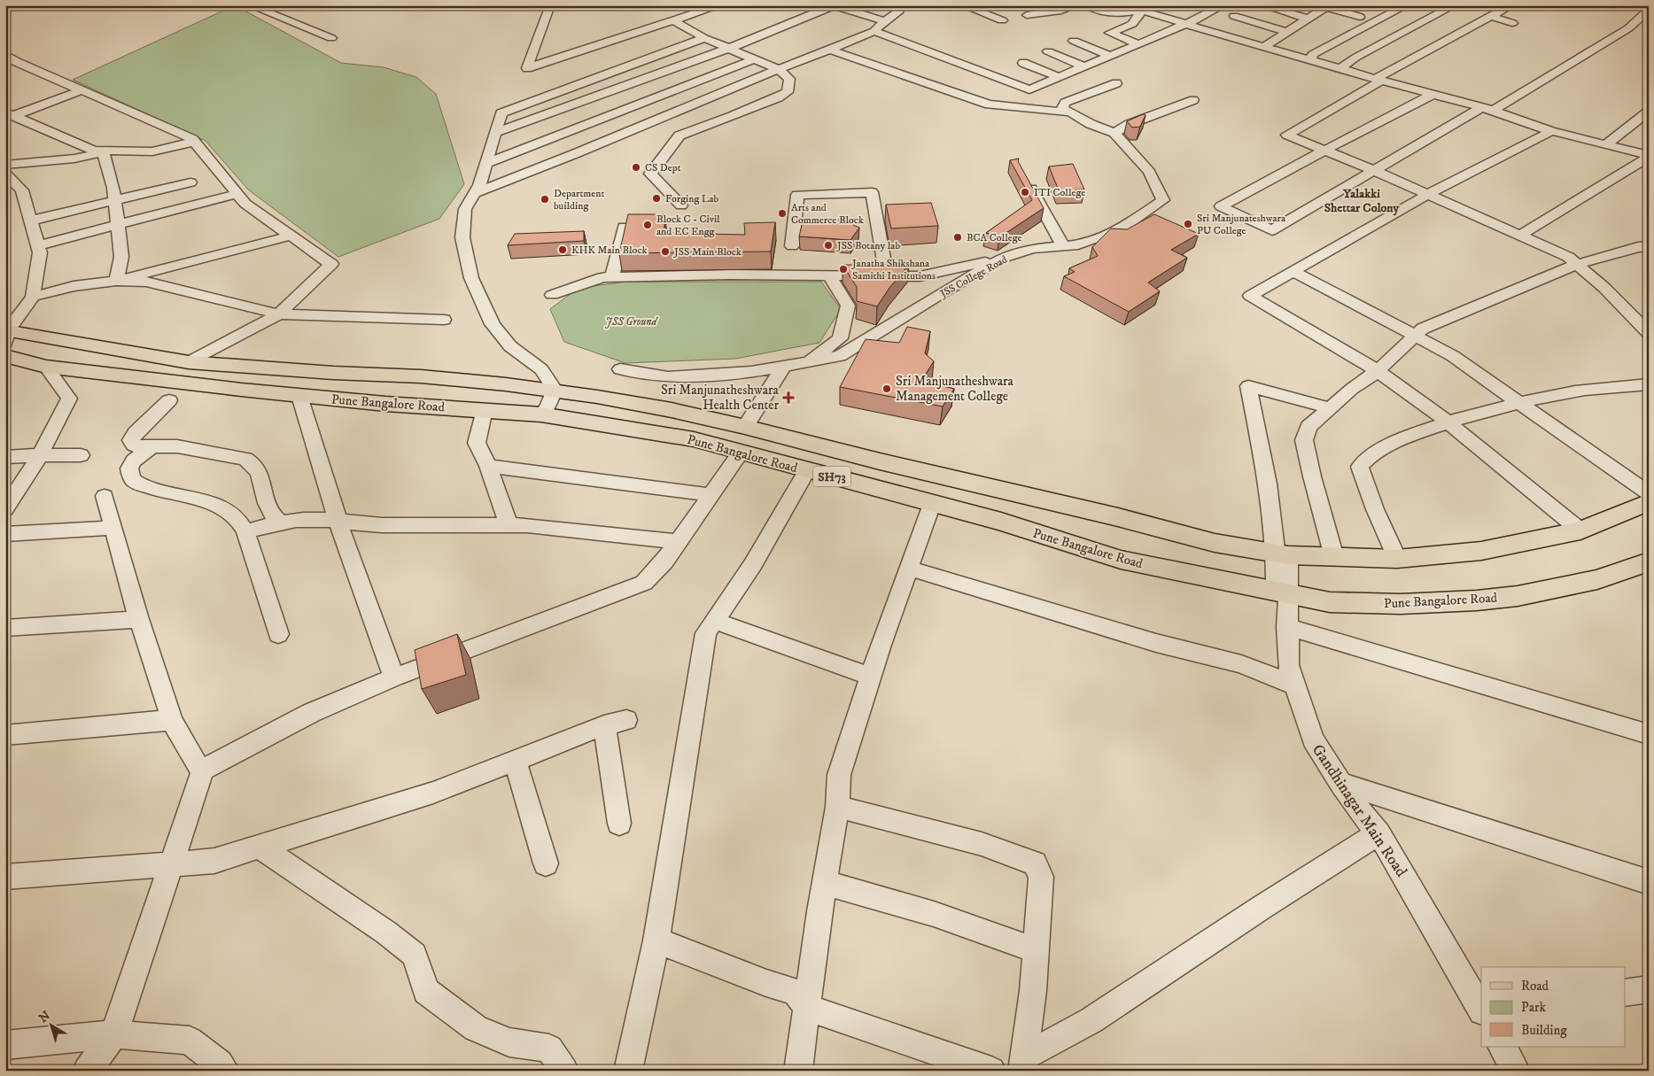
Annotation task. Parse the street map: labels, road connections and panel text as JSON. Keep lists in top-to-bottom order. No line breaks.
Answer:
{"streets":{"main road":["Pune Bangalore Road","SH73"],"street":["JSS College Road","Gandhinagar Main Road"]},"crossings":[["Pune Bangalore Road","Gandhinagar Main Road"]],"districts":["Yalakki Shettar Colony"],"parks":["JSS Ground"],"places":{"other":["CS Dept","ITI College","Forging Lab","Department building","Arts and Commerce Block","Sri Manjunateshwara PU College","Block C - Civil and EC Engg","BCA College","JSS Botany lab","KHK Main Block","JSS Main Block","Janatha Shikshana Samithi Institutions","Sri Manjunatheshwara Management College"],"health":["Sri Manjunatheshwara Health Center"]},"legend":["Road","Park","Building"],"north":"top left"}
